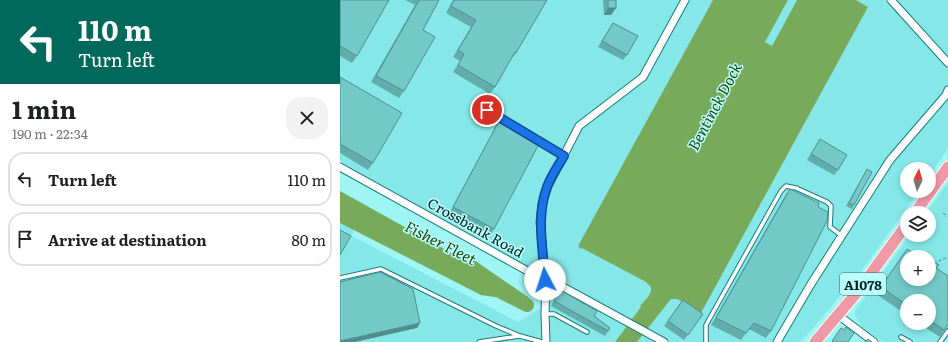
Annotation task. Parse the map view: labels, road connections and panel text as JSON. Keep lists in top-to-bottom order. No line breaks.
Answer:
{"streets":{"main road":["A1078"],"street":["Crossbank Road"]},"water":["Bentinck Dock","Fisher Fleet"],"north":"top","page":{"turn":["110 m","Turn left"],"heading":["1 min","190 m · 22:34"],"list":[{"name":"Turn left","value":"110 m"},{"name":"Arrive at destination","value":"80 m"}],"map_buttons":["+","−"]}}
